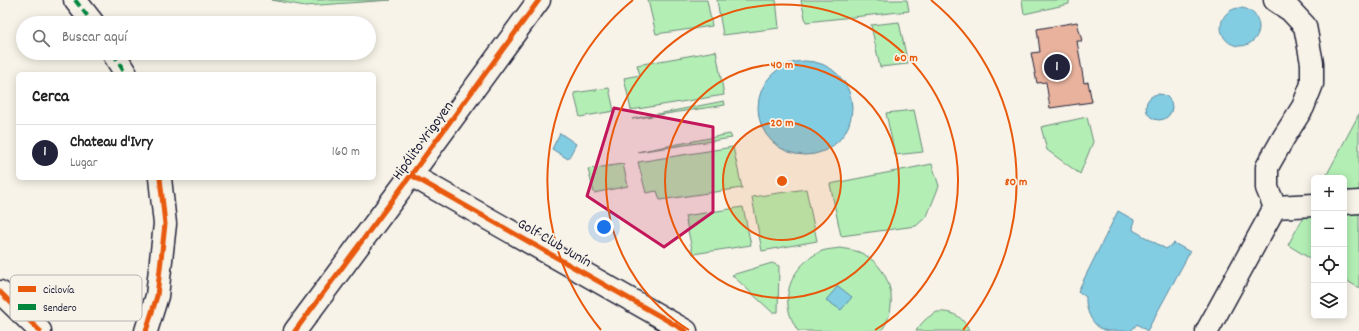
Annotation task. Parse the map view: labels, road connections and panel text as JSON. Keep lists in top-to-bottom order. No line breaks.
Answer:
{"streets":{"street":["Hipólito Yrigoyen","Golf Club Junín"]},"crossings":[["Hipólito Yrigoyen","Golf Club Junín"]],"legend":["Ciclovía","Sendero"],"page":{"search":"Buscar aquí","pins":"1","heading":"Cerca","list":[{"mark":"1","name":"Chateau d'Ivry","note":"Lugar","value":"160 m"}],"map_buttons":["+","−"]},"rings":["60 m","40 m","20 m","80 m"]}
